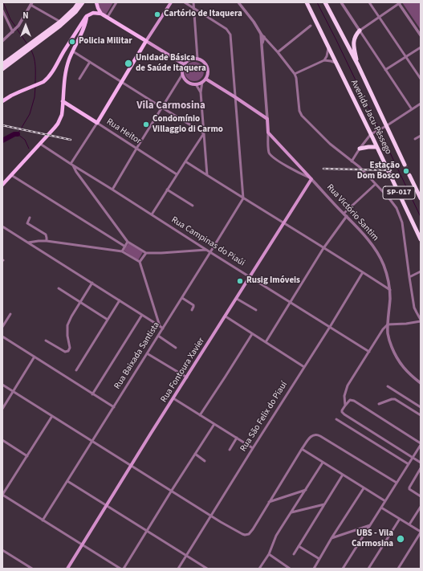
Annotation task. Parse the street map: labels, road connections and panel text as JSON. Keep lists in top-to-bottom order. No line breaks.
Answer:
{"streets":{"highway":["Avenida Jacu-Pêssego","SP-017"],"main road":["Rua Heitor","Rua Victório Santim","Rua Fontoura Xavier"],"street":["Rua Campinas do Piaúi","Rua Baixada Santista","Rua São Felix do Piauí"]},"crossings":[["Rua Victório Santim","Rua Fontoura Xavier"],["Rua Campinas do Piaúi","Rua Baixada Santista"],["Rua Campinas do Piaúi","Rua Fontoura Xavier"],["Rua Campinas do Piaúi","Rua São Felix do Piauí"]],"districts":["Vila Carmosina"],"places":["Cartório de Itaquera","Policia Militar","Unidade Básica de Saúde Itaquera","Condomínio Villaggio di Carmo","Estação Dom Bosco","Rusig Imóveis","UBS - Vila Carmosina"],"north":"top"}
